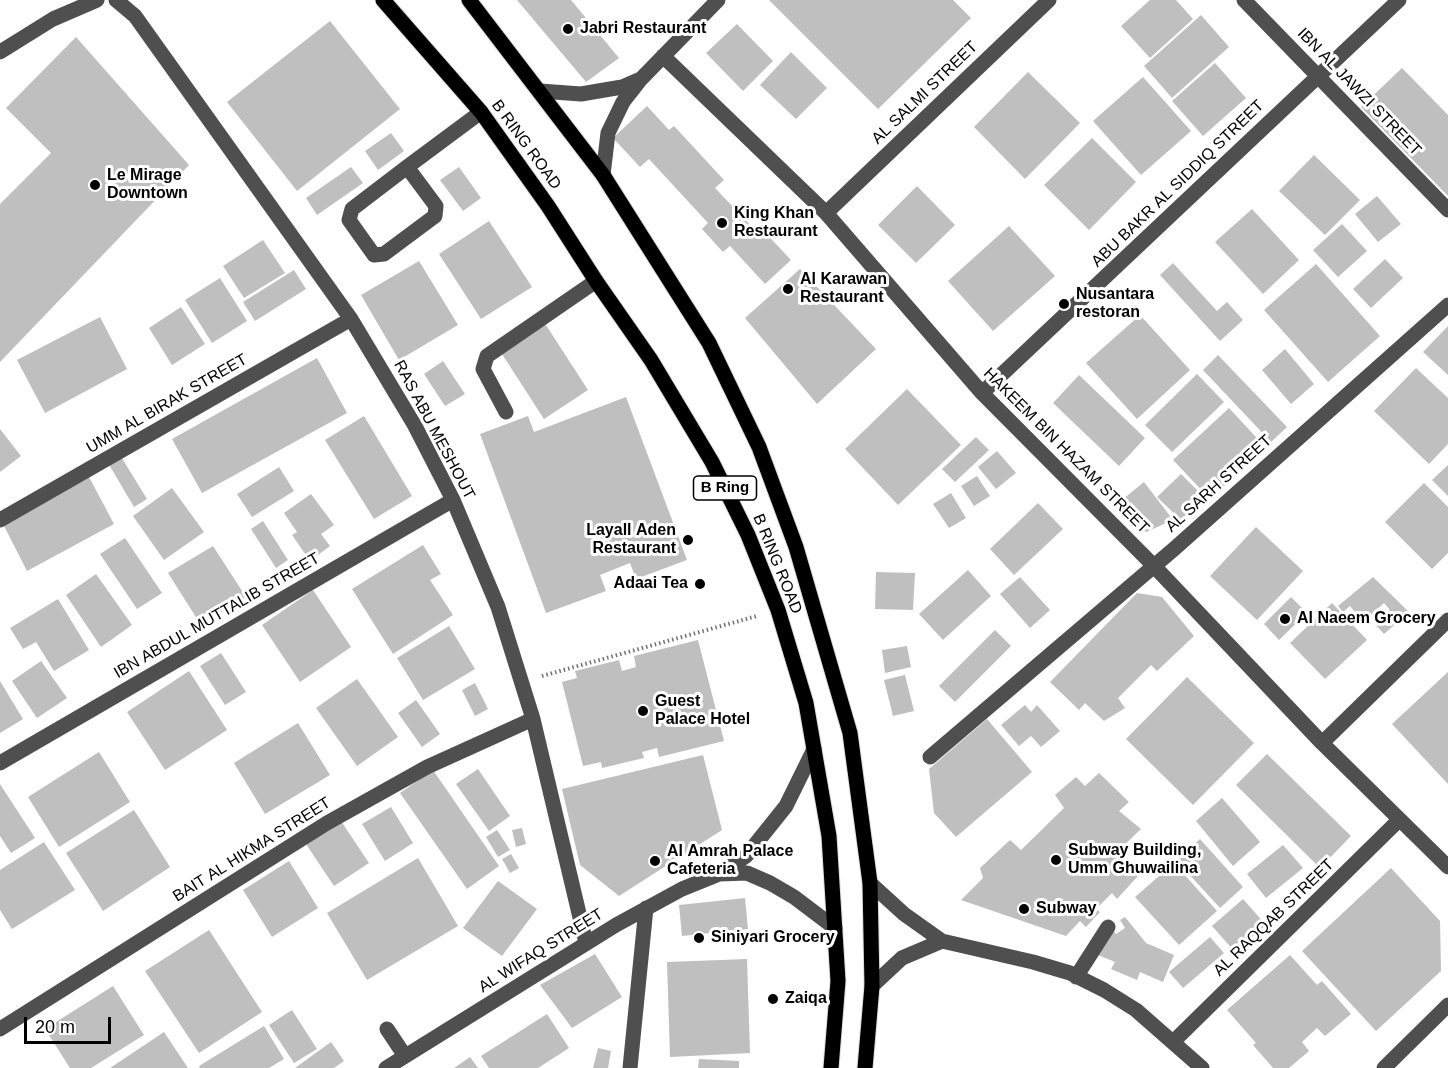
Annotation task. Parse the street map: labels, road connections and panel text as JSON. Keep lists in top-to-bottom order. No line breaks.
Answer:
{"streets":{"main road":["B RING ROAD","B Ring"],"street":["IBN AL JAWZI STREET","AL SALMI STREET","ABU BAKR AL SIDDIQ STREET","UMM AL BIRAK STREET","RAS ABU MESHOUT","HAKEEM BIN HAZAM STREET","AL SARH STREET","IBN ABDUL MUTTALIB STREET","BAIT AL HIKMA STREET","AL RAQQAB STREET","AL WIFAQ STREET"]},"crossings":[["IBN AL JAWZI STREET","ABU BAKR AL SIDDIQ STREET"],["AL SALMI STREET","HAKEEM BIN HAZAM STREET"],["B RING ROAD","AL WIFAQ STREET"],["ABU BAKR AL SIDDIQ STREET","HAKEEM BIN HAZAM STREET"],["UMM AL BIRAK STREET","RAS ABU MESHOUT"],["RAS ABU MESHOUT","IBN ABDUL MUTTALIB STREET"],["RAS ABU MESHOUT","BAIT AL HIKMA STREET"],["RAS ABU MESHOUT","AL WIFAQ STREET"],["HAKEEM BIN HAZAM STREET","AL SARH STREET"],["HAKEEM BIN HAZAM STREET","AL RAQQAB STREET"]],"places":["Jabri Restaurant","Le Mirage Downtown","King Khan Restaurant","Al Karawan Restaurant","Nusantara restoran","Layall Aden Restaurant","Adaai Tea","Al Naeem Grocery","Guest Palace Hotel","Subway Building, Umm Ghuwailina","Al Amrah Palace Cafeteria","Subway","Siniyari Grocery","Zaiqa"],"scale_bar":"20 m"}
